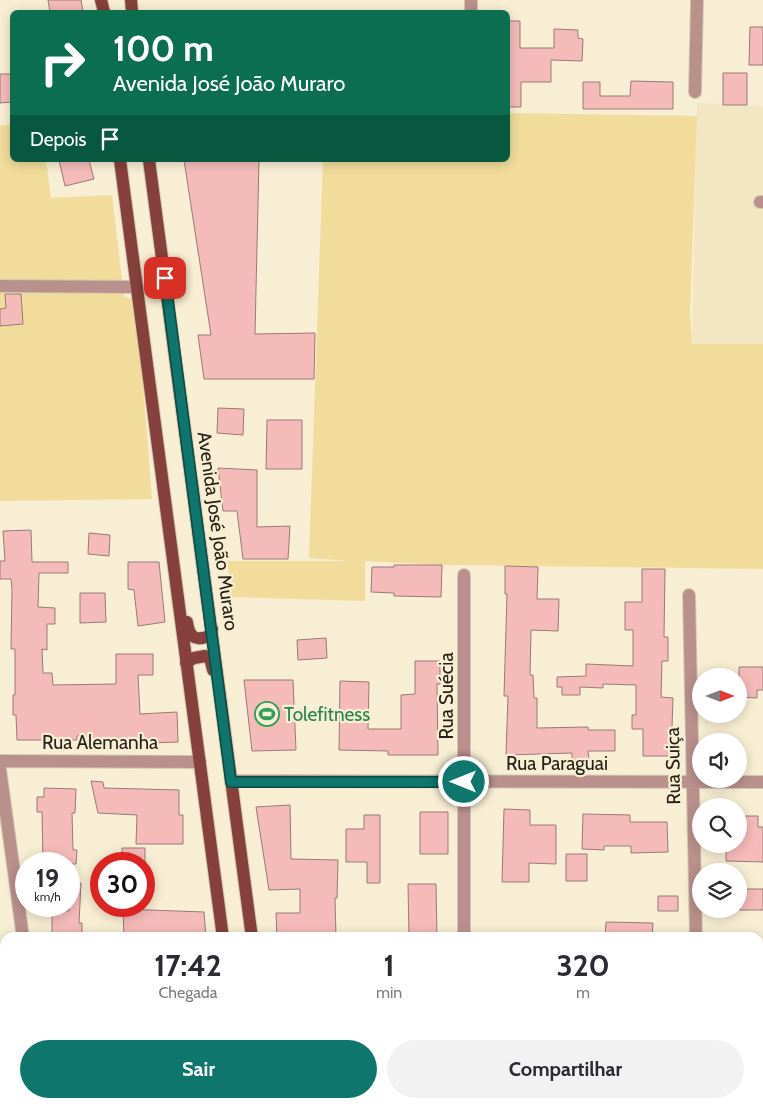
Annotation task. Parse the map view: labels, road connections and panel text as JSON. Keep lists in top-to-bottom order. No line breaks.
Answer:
{"streets":{"main road":["Avenida José João Muraro"],"street":["Rua Suécia","Rua Alemanha","Rua Paraguai","Rua Suiça"]},"crossings":[["Avenida José João Muraro","Rua Paraguai"],["Rua Suécia","Rua Paraguai"],["Rua Paraguai","Rua Suiça"]],"places":{"sports":["Tolefitness"]},"north":"right","page":{"turn":["100 m","Avenida José João Muraro"],"then":"Depois","speed":"19 km/h","limit":"30","eta":["17:42","Chegada","1","min","320","m"],"buttons":["Sair","Compartilhar"]}}
